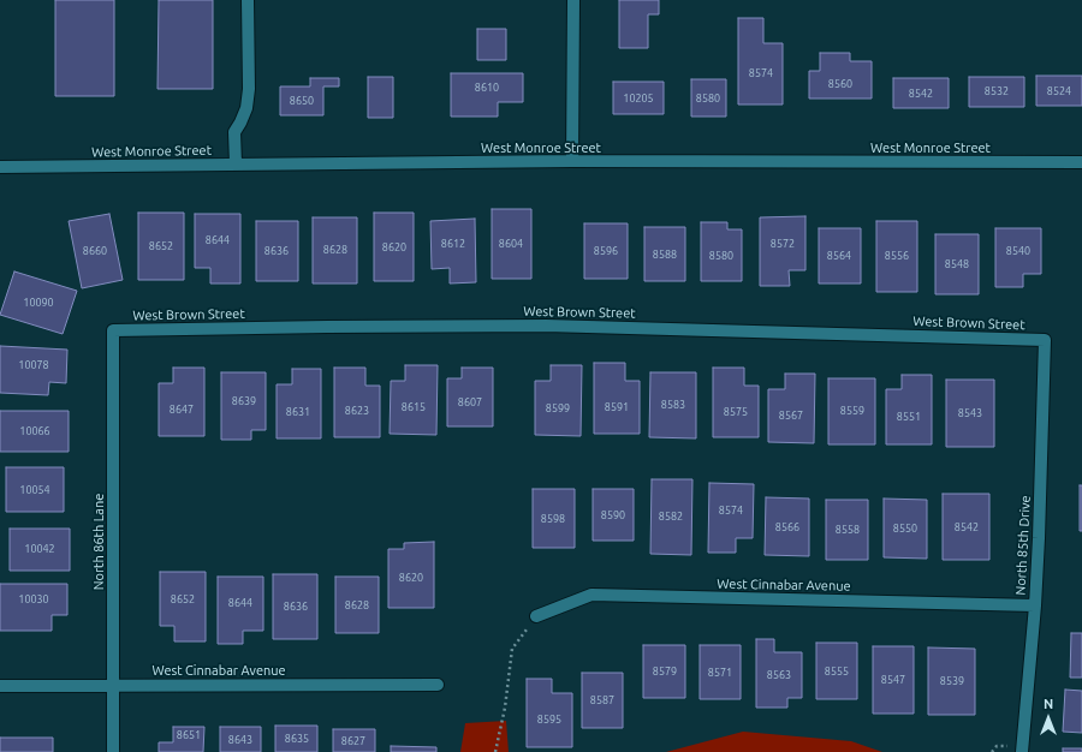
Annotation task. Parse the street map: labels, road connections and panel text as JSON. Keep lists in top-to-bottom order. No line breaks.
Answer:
{"streets":{"street":["West Monroe Street","West Brown Street","North 86th Lane","North 85th Drive","West Cinnabar Avenue"]},"crossings":[["West Brown Street","North 86th Lane"],["West Brown Street","North 85th Drive"],["North 86th Lane","West Cinnabar Avenue"],["North 85th Drive","West Cinnabar Avenue"]],"house_numbers":["8574","8560","8610","8532","8524","8542","10205","8580","8650","8644","8612","8604","8572","8652","8620","8628","8660","8636","8596","8540","8588","8580","8564","8556","8548","10090","10078","8639","8607","8583","8615","8591","8599","8647","8623","8559","8631","8575","8543","8567","8551","10066","10054","8574","8590","8582","8598","8566","8542","8550","8558","10042","8620","10030","8652","8644","8628","8636","8579","8555","8571","8563","8547","8539","8587","8595","8651","8635","8643","8627"],"north":"top"}
